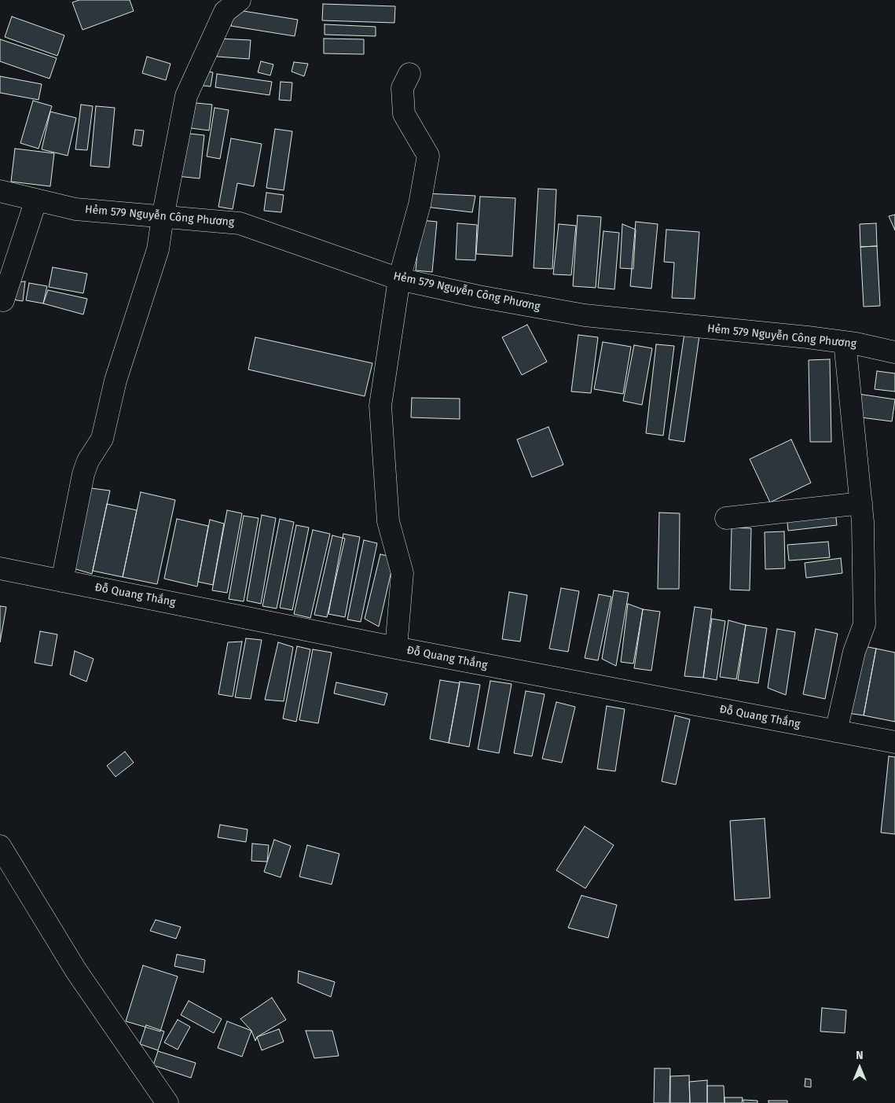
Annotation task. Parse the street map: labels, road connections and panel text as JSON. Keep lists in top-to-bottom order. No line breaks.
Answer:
{"streets":{"street":["Hẻm 579 Nguyễn Công Phương","Đỗ Quang Thắng"]},"north":"top"}
